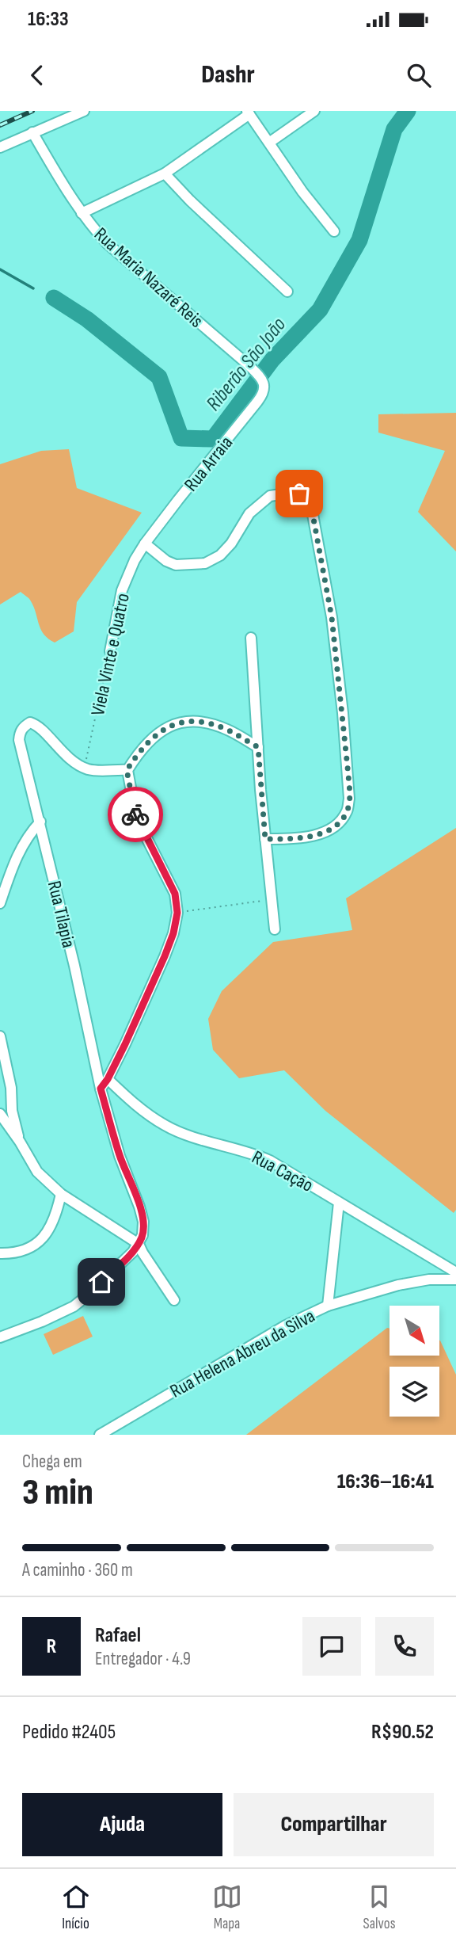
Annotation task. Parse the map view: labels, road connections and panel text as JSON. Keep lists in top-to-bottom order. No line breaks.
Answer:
{"streets":{"street":["Rua Maria Nazaré Reis","Rua Arraia","Viela Vinte e Quatro","Rua Tilapia","Rua Cação","Rua Helena Abreu da Silva"]},"crossings":[["Rua Maria Nazaré Reis","Rua Arraia"],["Rua Arraia","Viela Vinte e Quatro"],["Viela Vinte e Quatro","Rua Tilapia"]],"water":["Riberão São João"],"north":"bottom right","page":{"status":"16:33","header":"Dashr","heading":["3 min","Chega em","16:36–16:41"],"panel":["Rafael","Entregador · 4.9","Pedido #2405","R$90.52"],"bar":"A caminho · 360 m","round":"R","buttons":["Ajuda","Compartilhar"],"tabs":["Início","Mapa","Salvos"]}}
